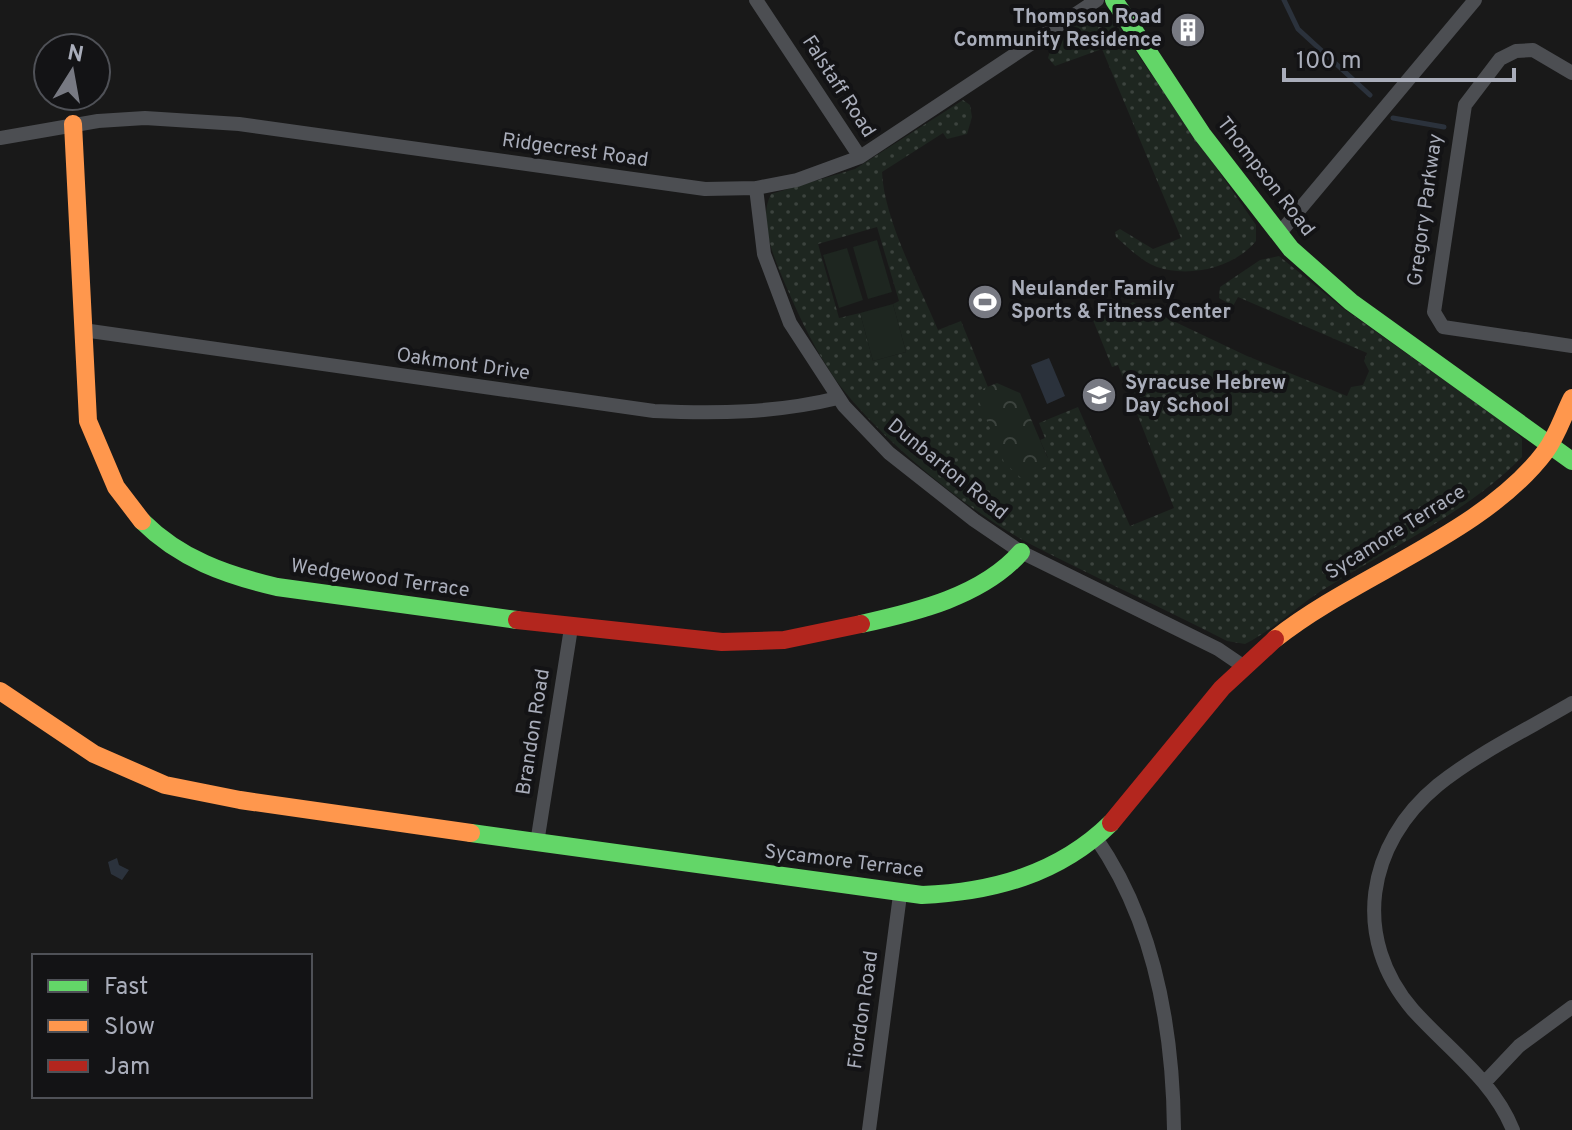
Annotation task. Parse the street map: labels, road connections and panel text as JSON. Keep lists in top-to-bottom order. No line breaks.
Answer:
{"streets":{"street":["Falstaff Road","Ridgecrest Road","Thompson Road","Gregory Parkway","Oakmont Drive","Dunbarton Road","Sycamore Terrace","Wedgewood Terrace","Brandon Road","Fiordon Road"]},"crossings":[["Falstaff Road","Ridgecrest Road"],["Ridgecrest Road","Dunbarton Road"],["Ridgecrest Road","Wedgewood Terrace"],["Thompson Road","Sycamore Terrace"],["Oakmont Drive","Dunbarton Road"],["Oakmont Drive","Wedgewood Terrace"],["Dunbarton Road","Sycamore Terrace"],["Dunbarton Road","Wedgewood Terrace"],["Sycamore Terrace","Brandon Road"],["Sycamore Terrace","Fiordon Road"],["Wedgewood Terrace","Brandon Road"]],"places":{"building":["Thompson Road Community Residence"],"sports":["Neulander Family Sports & Fitness Center"],"school or university":["Syracuse Hebrew Day School"]},"legend":["Fast","Slow","Jam"],"scale_bar":"100 m","north":"top"}
